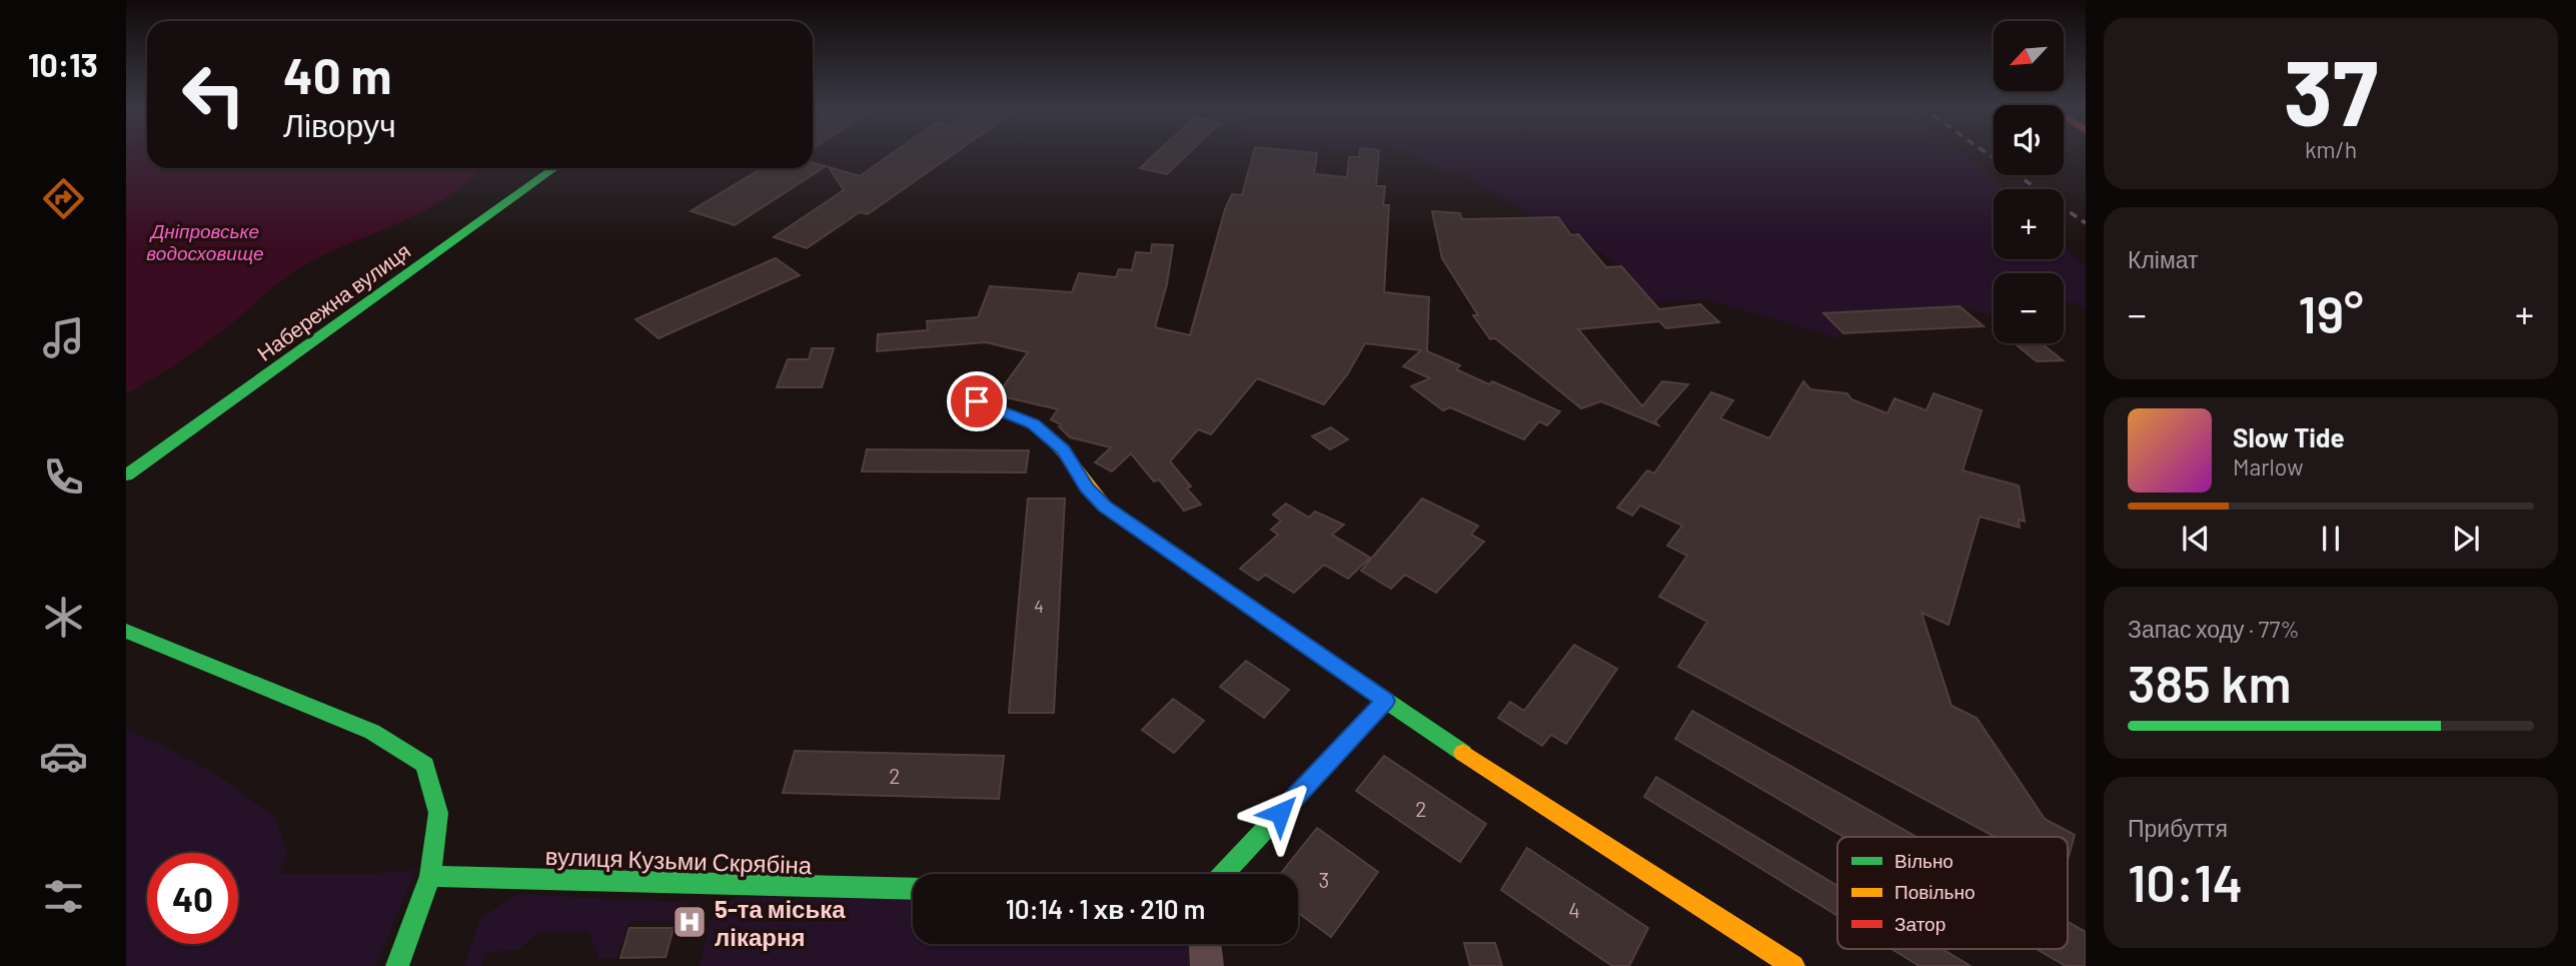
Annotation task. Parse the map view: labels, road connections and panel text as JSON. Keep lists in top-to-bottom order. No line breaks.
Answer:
{"streets":{"street":["Набережна вулиця","вулиця Кузьми Скрябіна"]},"water":["Дніпровське водосховище"],"places":{"hospital":["5-та міська лікарня"]},"house_numbers":["4","2","2","3","4"],"legend":["Вільно","Повільно","Затор"],"north":"bottom left","page":{"tabs":"10:13","tile":[["37","km/h"],"Клімат",["Запас ходу · 77%","385 km"],["Прибуття","10:14"]],"map_buttons":["+","−"],"turn":["40 m","Ліворуч"],"heat":["−","19°","+"],"song":["Slow Tide","Marlow"],"limit":"40","trip":"10:14 · 1 хв · 210 m"}}
